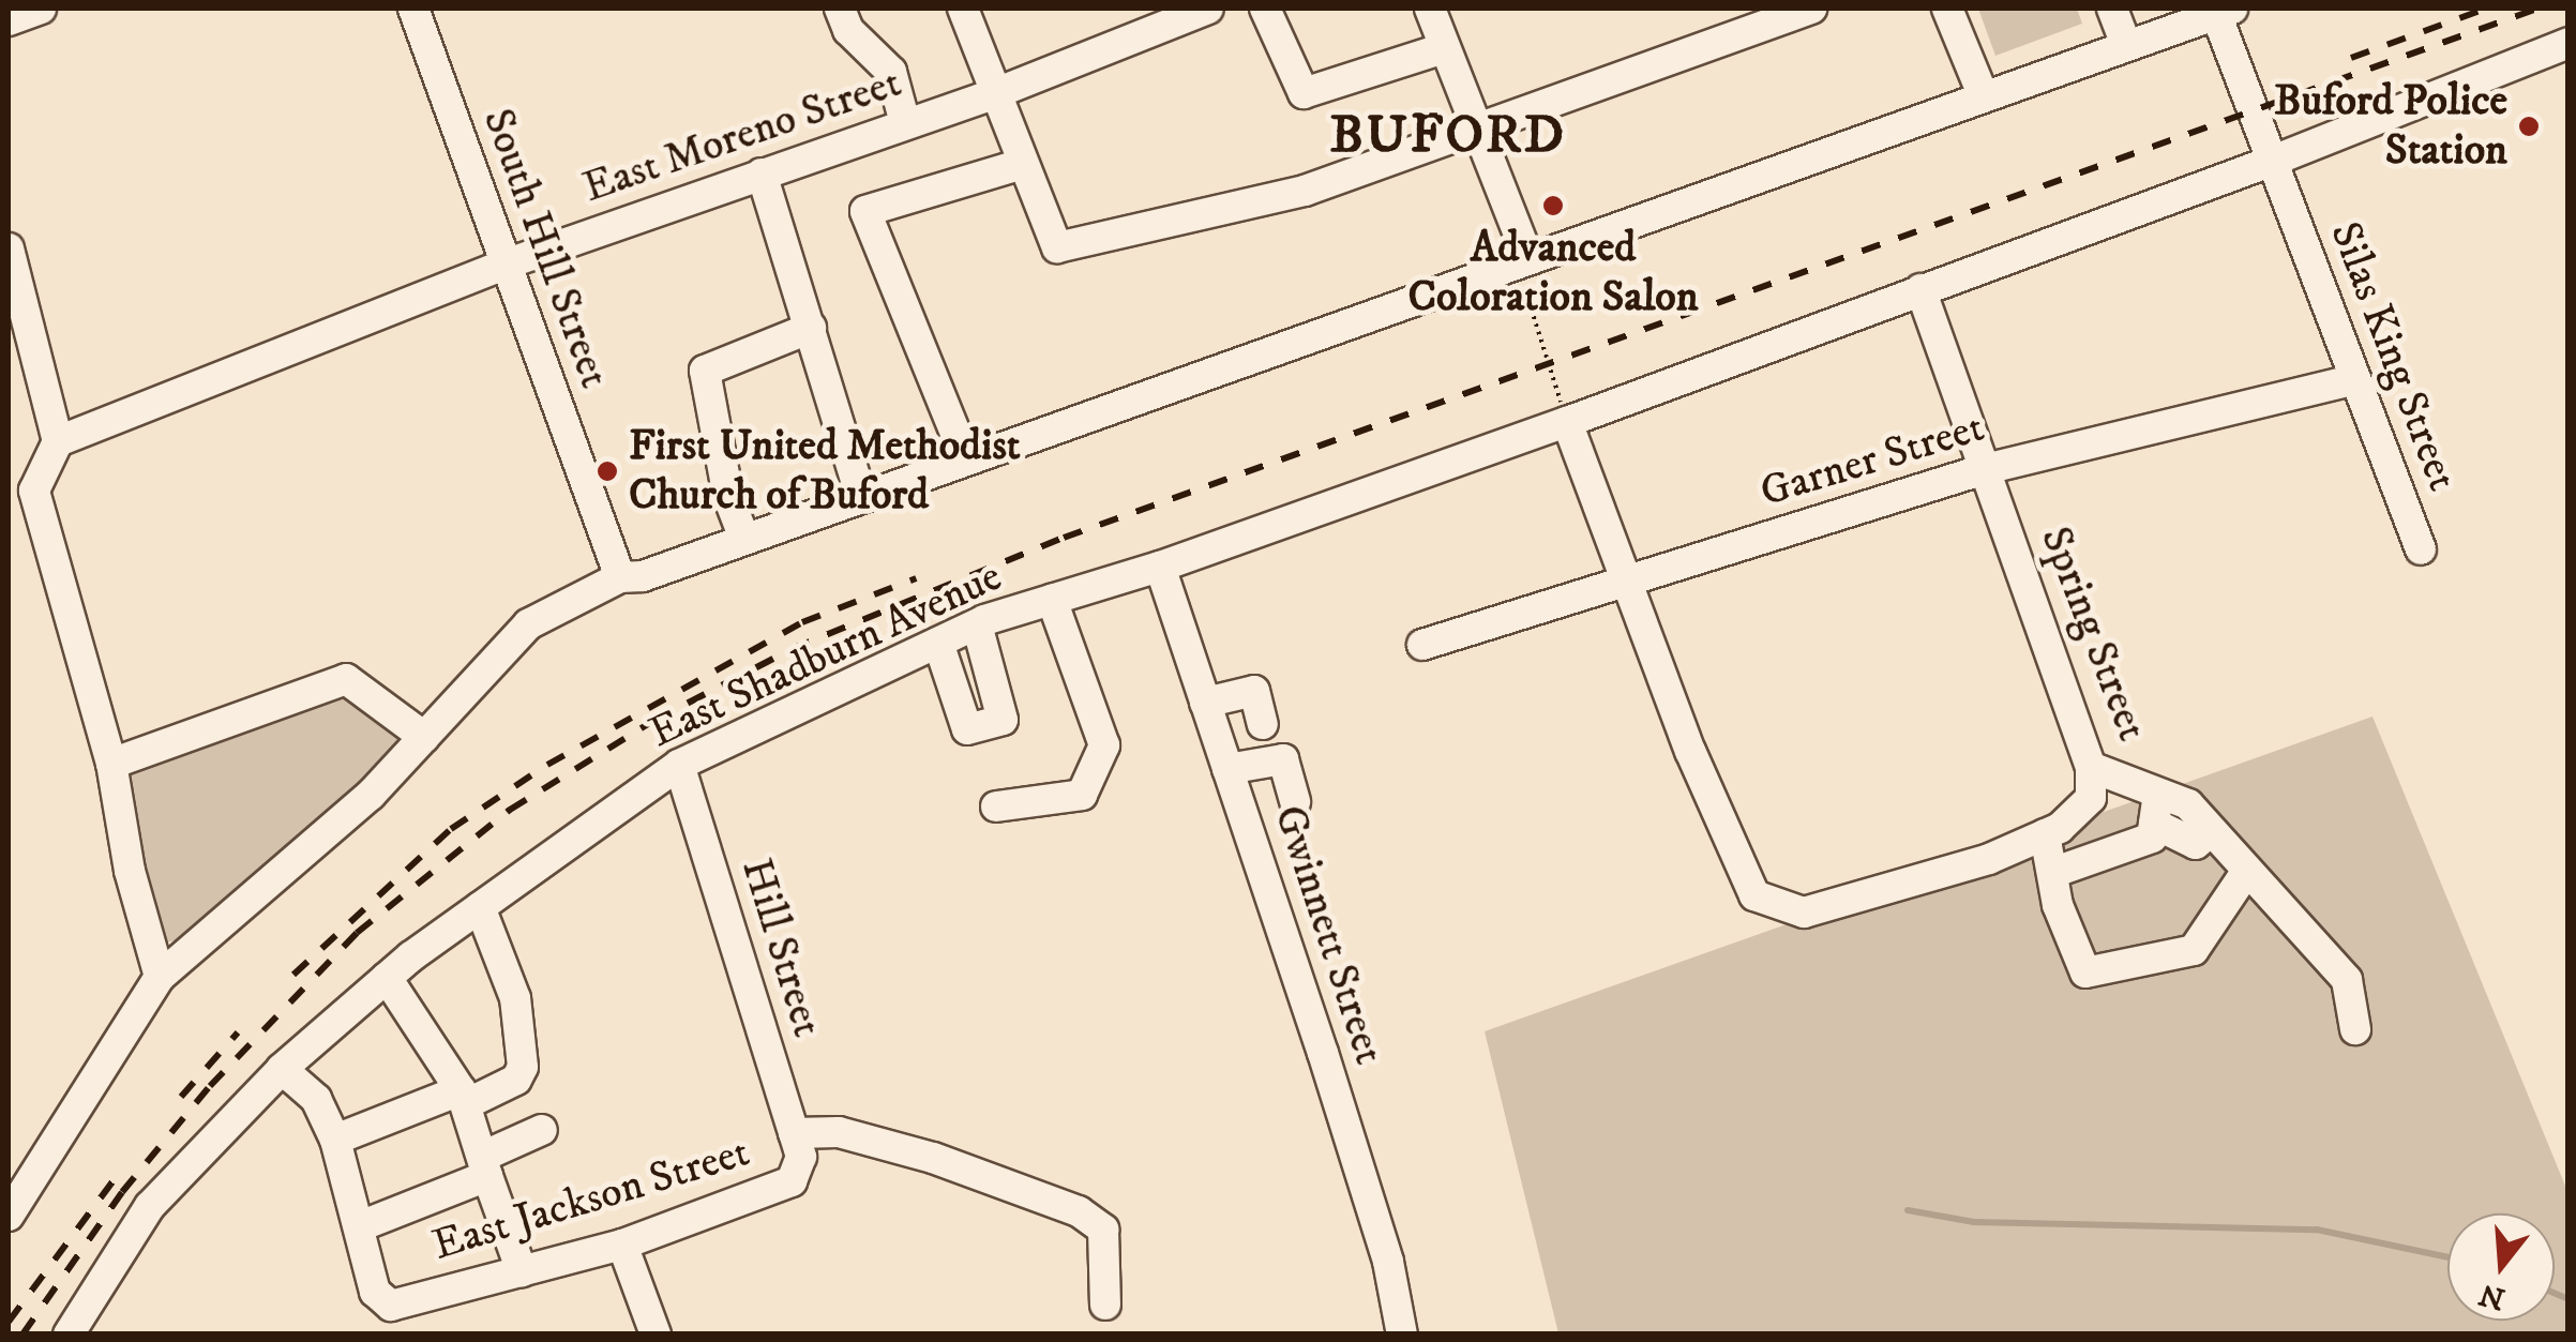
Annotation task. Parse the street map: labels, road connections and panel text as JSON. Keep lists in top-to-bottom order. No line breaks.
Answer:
{"streets":{"street":["East Moreno Street","South Hill Street","Silas King Street","Garner Street","Spring Street","East Shadburn Avenue","Gwinnett Street","Hill Street","East Jackson Street"]},"crossings":[["East Moreno Street","South Hill Street"],["Silas King Street","Garner Street"],["Silas King Street","East Shadburn Avenue"],["Garner Street","Spring Street"],["Spring Street","East Shadburn Avenue"],["East Shadburn Avenue","Gwinnett Street"],["East Shadburn Avenue","Hill Street"],["Hill Street","East Jackson Street"]],"districts":["BUFORD"],"places":["Buford Police Station","Advanced Coloration Salon","First United Methodist Church of Buford"],"north":"bottom"}
